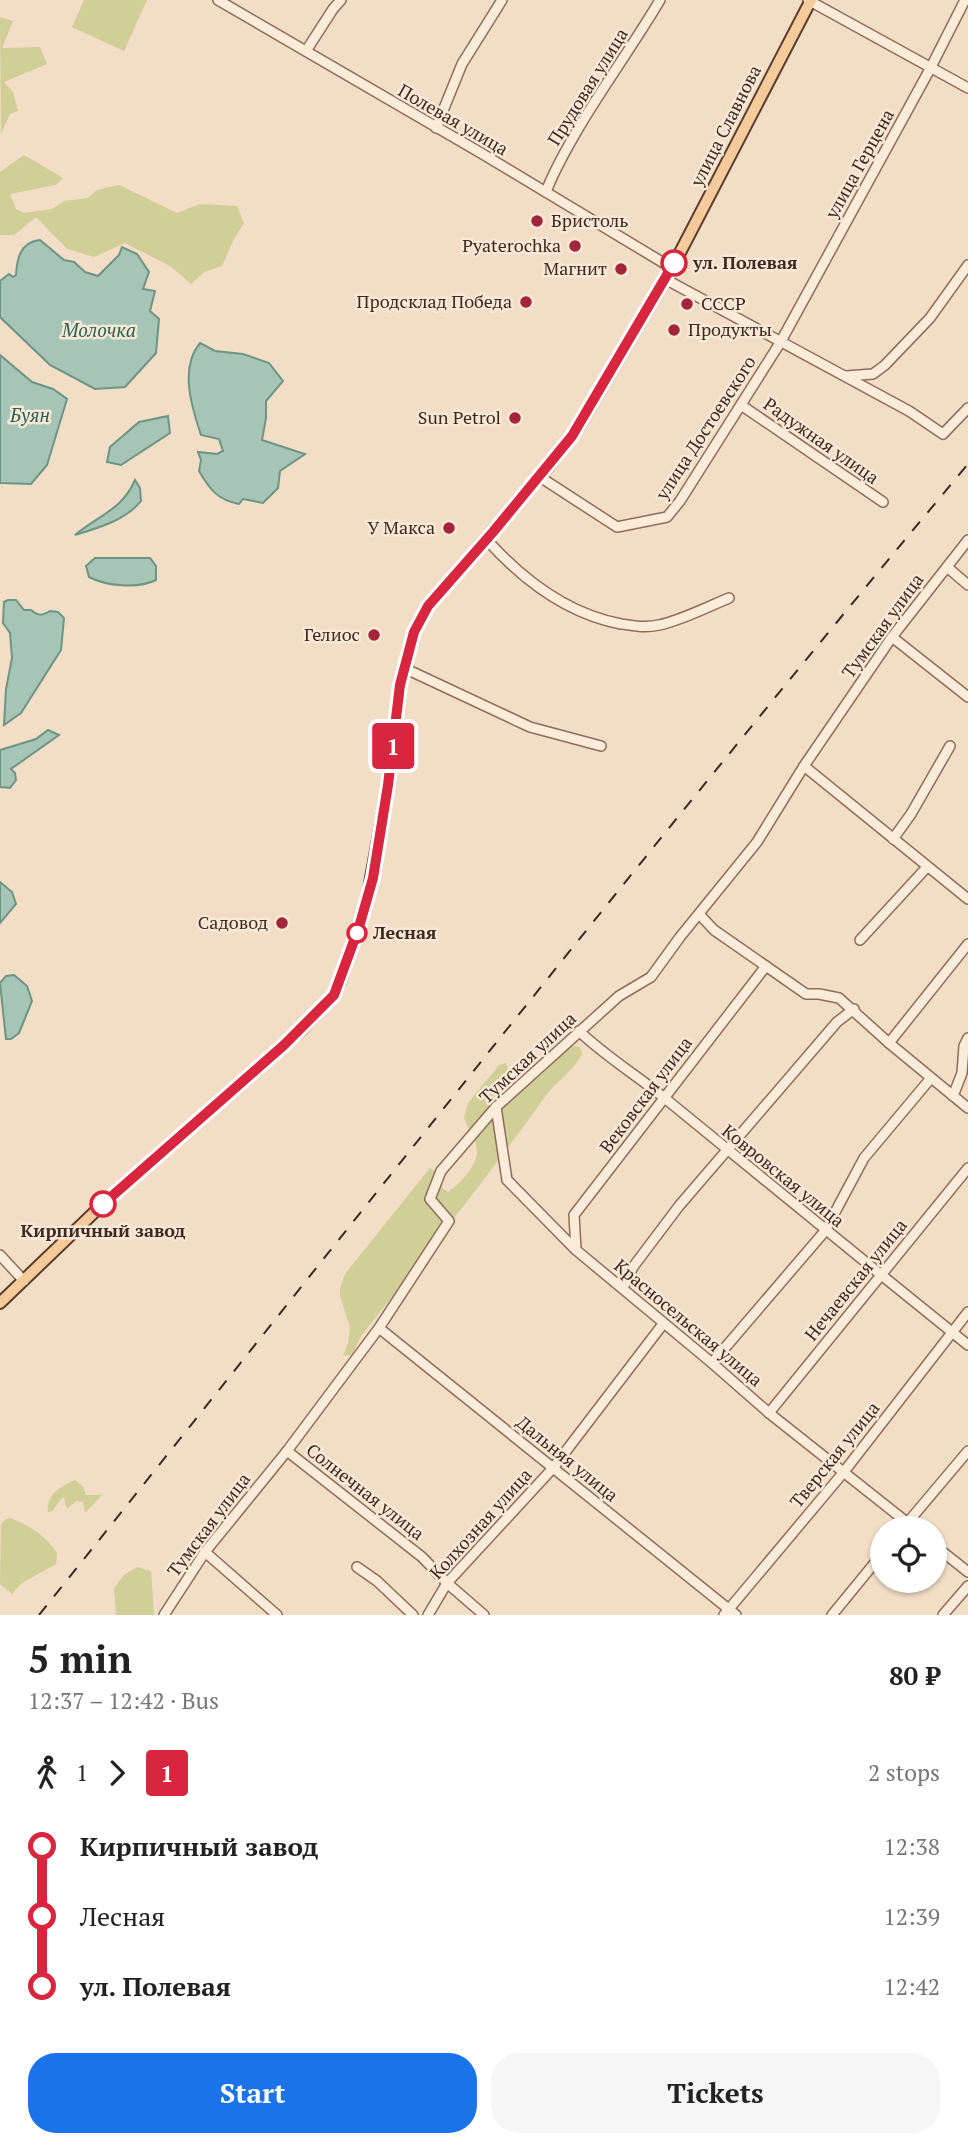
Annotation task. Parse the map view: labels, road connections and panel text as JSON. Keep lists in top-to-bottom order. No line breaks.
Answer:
{"streets":{"main road":["улица Славнова"],"street":["Прудовая улица","Полевая улица","улица Герцена","улица Достоевского","Радужная улица","Тумская улица","Вековская улица","Ковровская улица","Нечаевская улица","Красносельская улица","Тверская улица","Дальняя улица","Солнечная улица","Колхозная улица"]},"crossings":[["Прудовая улица","Полевая улица"],["Полевая улица","улица Славнова"],["улица Славнова","улица Достоевского"],["улица Герцена","улица Достоевского"],["улица Достоевского","Радужная улица"],["Тумская улица","Ковровская улица"],["Тумская улица","Красносельская улица"],["Тумская улица","Дальняя улица"],["Тумская улица","Солнечная улица"],["Вековская улица","Ковровская улица"],["Вековская улица","Красносельская улица"],["Ковровская улица","Нечаевская улица"],["Ковровская улица","Тверская улица"],["Нечаевская улица","Красносельская улица"],["Красносельская улица","Тверская улица"],["Красносельская улица","Колхозная улица"],["Тверская улица","Дальняя улица"],["Дальняя улица","Колхозная улица"],["Солнечная улица","Колхозная улица"]],"water":["Молочка","Буян"],"places":["Бристоль","Pyaterochka","ул. Полевая","Магнит","Продсклад Победа","СССР","Продукты","Sun Petrol","У Макса","Гелиос","Садовод","Лесная","Кирпичный завод"],"lines":["bus line 1"],"page":{"on_map":"1","heading":["5 min","12:37 – 12:42 · Bus","80 ₽"],"legs":["1","1","2 stops"],"list":[{"name":"Кирпичный завод","value":"12:38"},{"name":"Лесная","value":"12:39"},{"name":"ул. Полевая","value":"12:42"}],"buttons":["Start","Tickets"]}}
